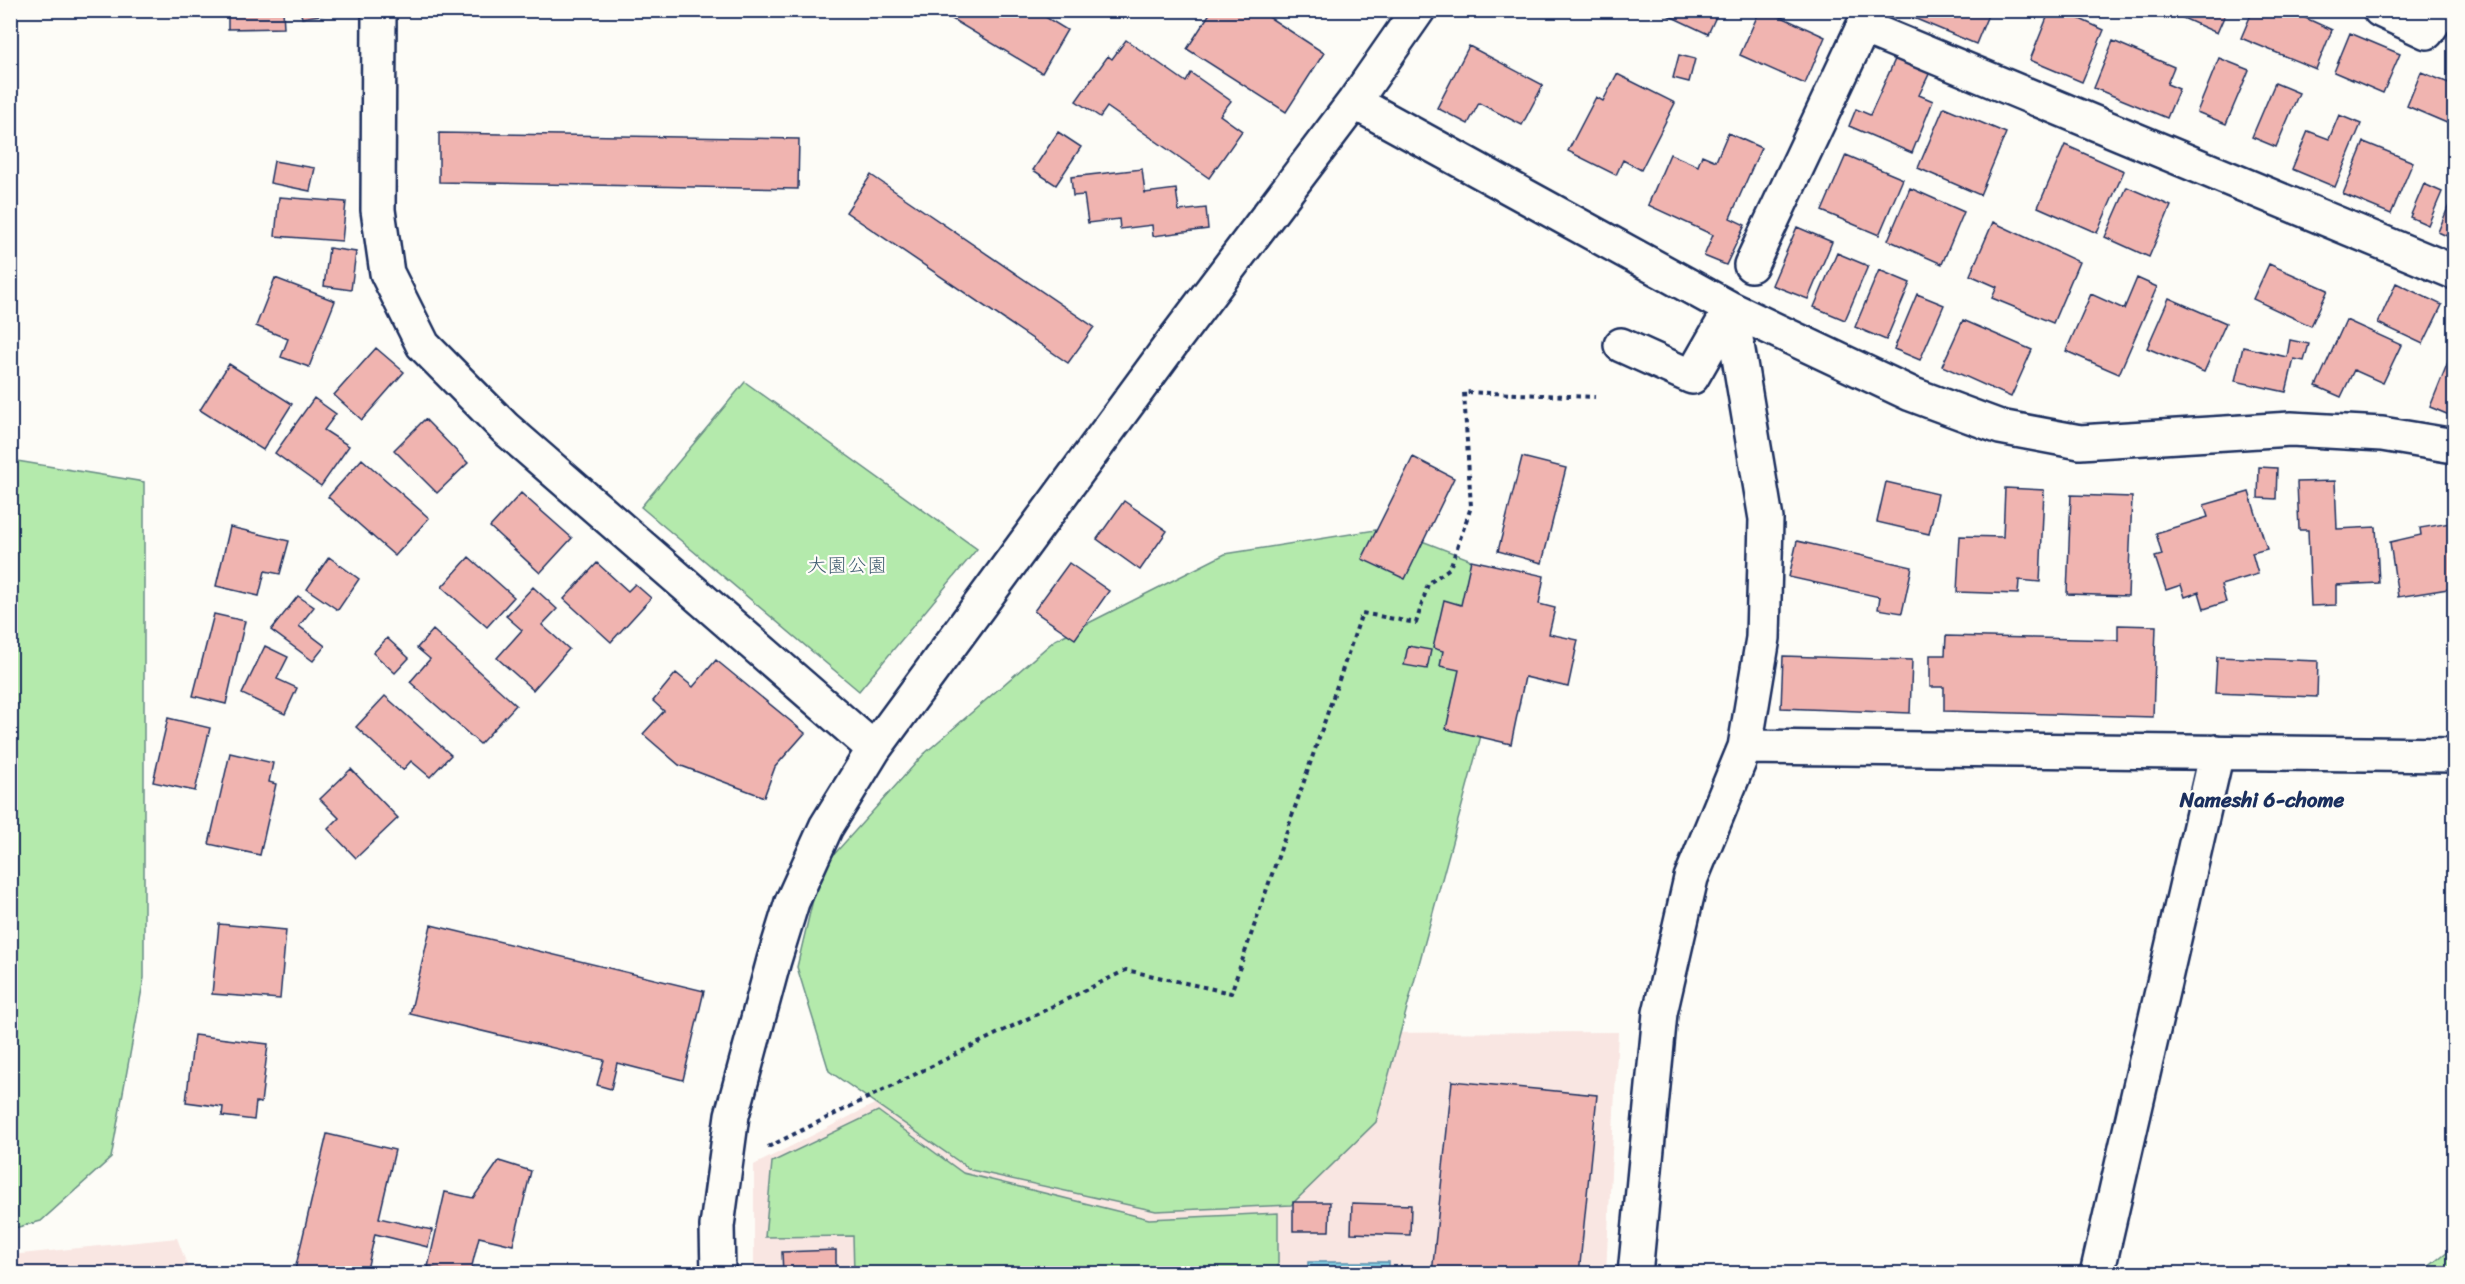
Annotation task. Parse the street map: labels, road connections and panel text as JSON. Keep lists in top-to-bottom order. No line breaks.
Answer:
{"districts":["Nameshi 6-chome"],"parks":["大園公園"]}
